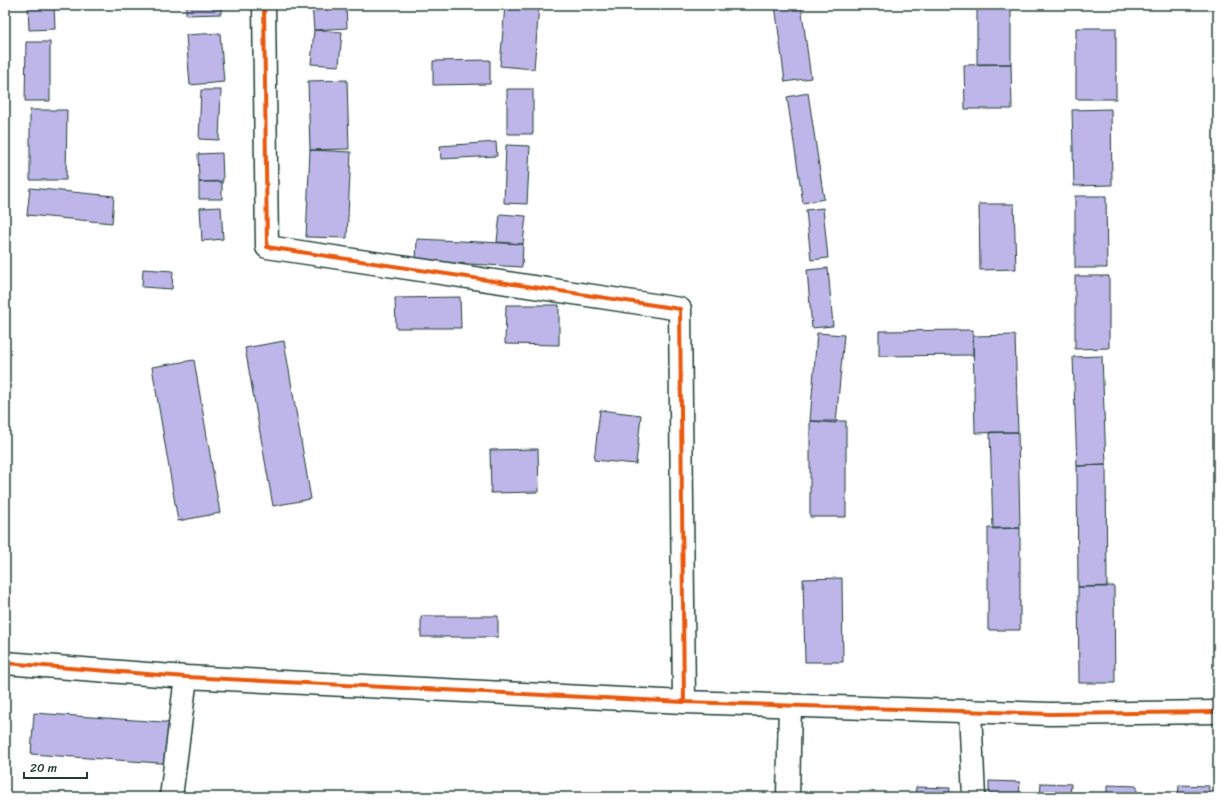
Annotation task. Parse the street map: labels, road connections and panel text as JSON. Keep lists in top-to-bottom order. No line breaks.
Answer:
{"scale_bar":"20 m"}
